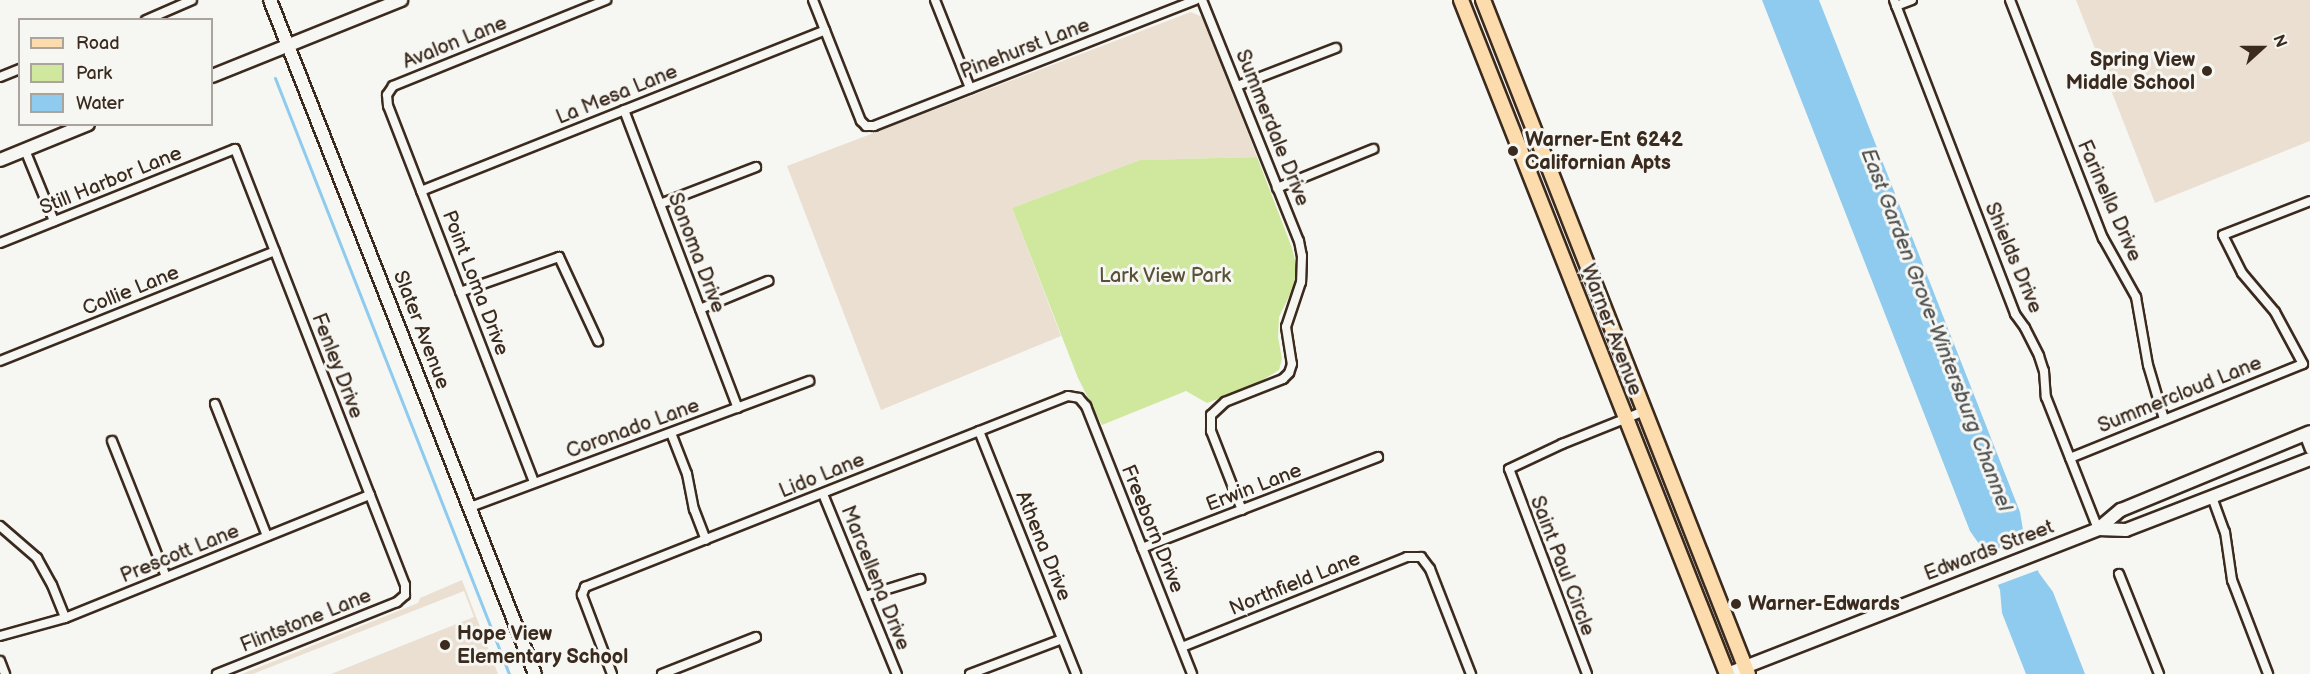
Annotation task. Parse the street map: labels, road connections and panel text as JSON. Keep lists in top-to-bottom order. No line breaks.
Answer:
{"streets":{"main road":["Warner Avenue"],"street":["Avalon Lane","Pinehurst Lane","La Mesa Lane","Summerdale Drive","Still Harbor Lane","Farinella Drive","Sonoma Drive","Shields Drive","Point Loma Drive","Collie Lane","Slater Avenue","Fenley Drive","Summercloud Lane","Coronado Lane","Lido Lane","Erwin Lane","Freeborn Drive","Athena Drive","Edwards Street","Prescott Lane","Saint Paul Circle","Marcellena Drive","Northfield Lane","Flintstone Lane"]},"crossings":[["Avalon Lane","Point Loma Drive"],["Pinehurst Lane","La Mesa Lane"],["La Mesa Lane","Sonoma Drive"],["La Mesa Lane","Point Loma Drive"],["Summerdale Drive","Erwin Lane"],["Still Harbor Lane","Fenley Drive"],["Farinella Drive","Summercloud Lane"],["Sonoma Drive","Coronado Lane"],["Shields Drive","Summercloud Lane"],["Shields Drive","Edwards Street"],["Point Loma Drive","Coronado Lane"],["Collie Lane","Fenley Drive"],["Slater Avenue","Coronado Lane"],["Warner Avenue","Edwards Street"],["Warner Avenue","Saint Paul Circle"],["Fenley Drive","Prescott Lane"],["Fenley Drive","Flintstone Lane"],["Lido Lane","Freeborn Drive"],["Lido Lane","Athena Drive"],["Lido Lane","Marcellena Drive"],["Erwin Lane","Freeborn Drive"],["Freeborn Drive","Northfield Lane"]],"water":["East Garden Grove-Wintersburg Channel"],"parks":["Lark View Park"],"places":["Spring View Middle School","Warner-Ent 6242 Californian Apts","Warner-Edwards","Hope View Elementary School"],"legend":["Road","Park","Water"],"north":"right"}
